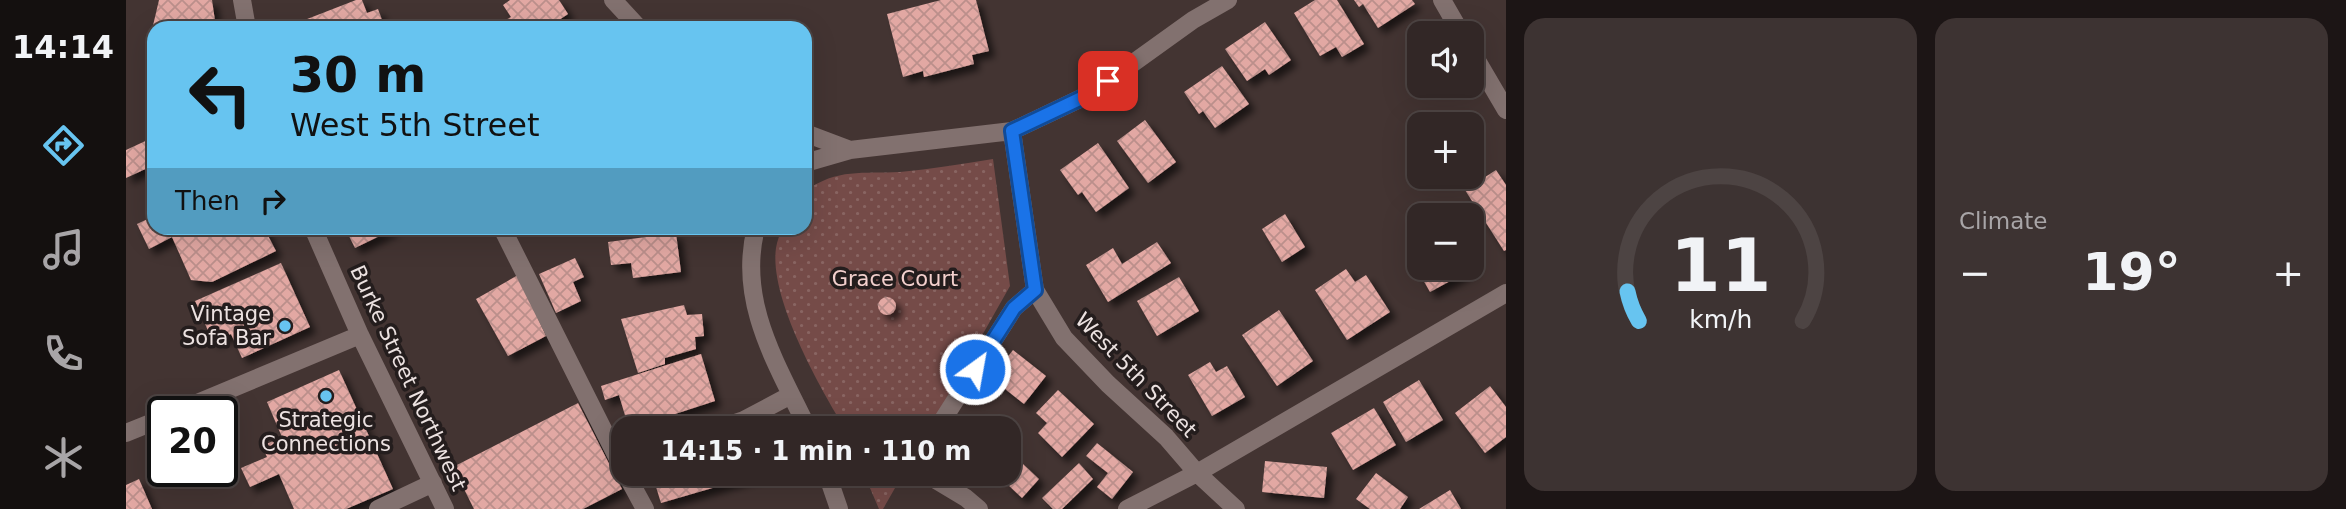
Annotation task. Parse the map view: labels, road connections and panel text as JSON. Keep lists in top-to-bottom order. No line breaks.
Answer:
{"streets":{"street":["West 5th Street","Burke Street Northwest"]},"parks":["Grace Court"],"places":["Vintage Sofa Bar","Strategic Connections"],"page":{"tabs":"14:14","tile":"Climate","map_buttons":["+","−"],"turn":["30 m","West 5th Street"],"then":"Then","heat":["−","19°","+"],"limit":"20","trip":"14:15 · 1 min · 110 m","gauge":["11","km/h"]}}
